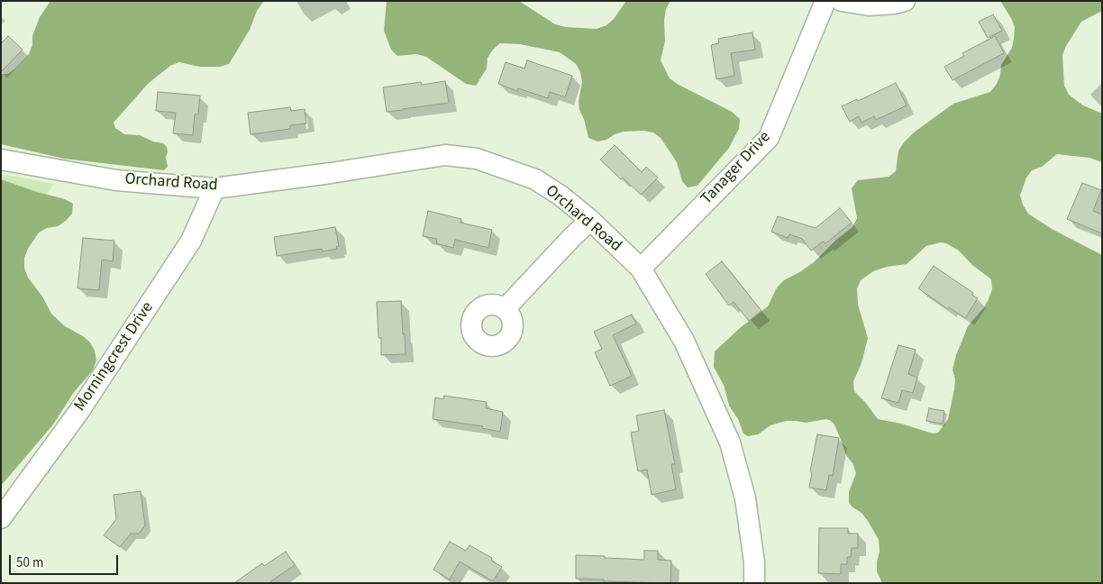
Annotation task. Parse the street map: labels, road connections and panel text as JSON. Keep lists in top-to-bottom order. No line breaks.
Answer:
{"streets":{"street":["Tanager Drive","Orchard Road","Morningcrest Drive"]},"crossings":[["Tanager Drive","Orchard Road"],["Orchard Road","Morningcrest Drive"]],"scale_bar":"50 m"}
